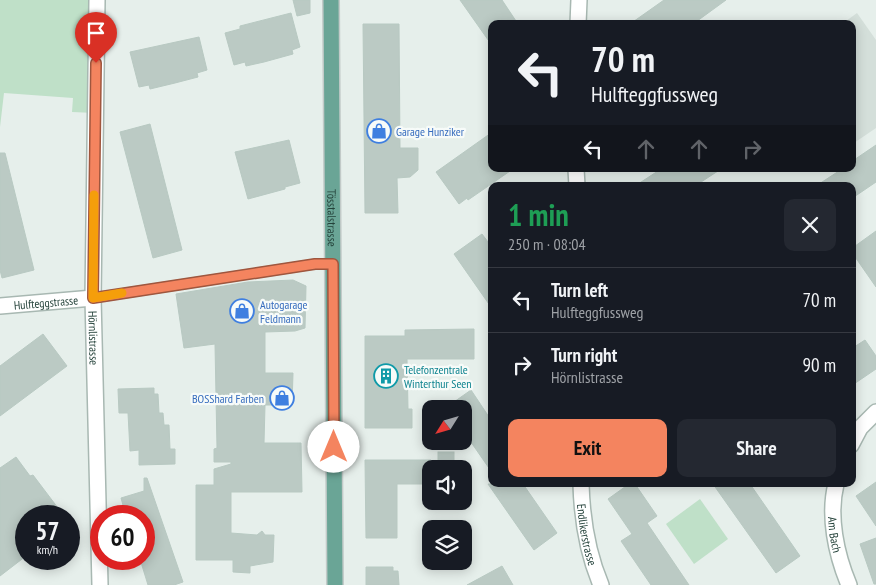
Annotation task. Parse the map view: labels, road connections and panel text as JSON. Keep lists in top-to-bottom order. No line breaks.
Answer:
{"streets":{"main road":["Tösstalstrasse"],"street":["Hulfteggstrasse","Hörnlistrasse","Endlikerstrasse","Am Bach"]},"crossings":[["Hulfteggstrasse","Hörnlistrasse"]],"places":{"shop":["Garage Hunziker","Autogarage Feldmann","BOSShard Farben"],"building":["Telefonzentrale Winterthur Seen"]},"north":"bottom left","page":{"turn":["70 m","Hulfteggfussweg"],"heading":["1 min","250 m · 08:04"],"list":[{"name":"Turn left","note":"Hulfteggfussweg","value":"70 m"},{"name":"Turn right","note":"Hörnlistrasse","value":"90 m"}],"buttons":["Exit","Share"],"speed":"57 km/h","limit":"60"}}
